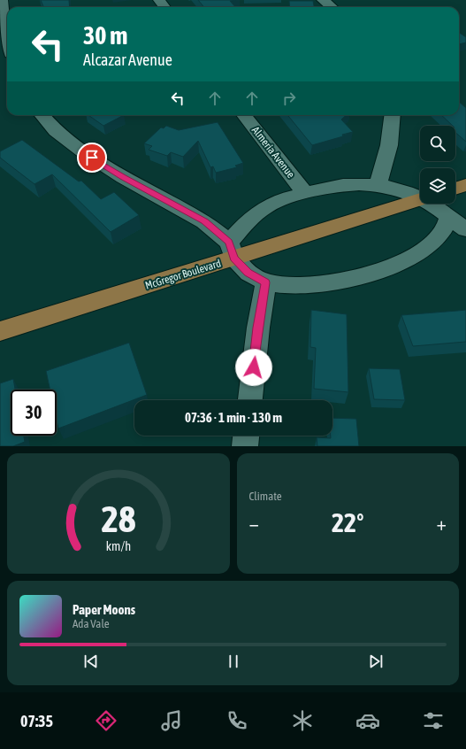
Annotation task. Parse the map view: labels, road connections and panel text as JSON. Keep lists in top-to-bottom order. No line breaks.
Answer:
{"streets":{"main road":["McGregor Boulevard"],"street":["Almeria Avenue"]},"page":{"turn":["30 m","Alcazar Avenue"],"limit":"30","trip":"07:36 · 1 min · 130 m","tile":"Climate","heat":["−","22°","+"],"song":["Paper Moons","Ada Vale"],"tabs":"07:35","gauge":["28","km/h"]}}
